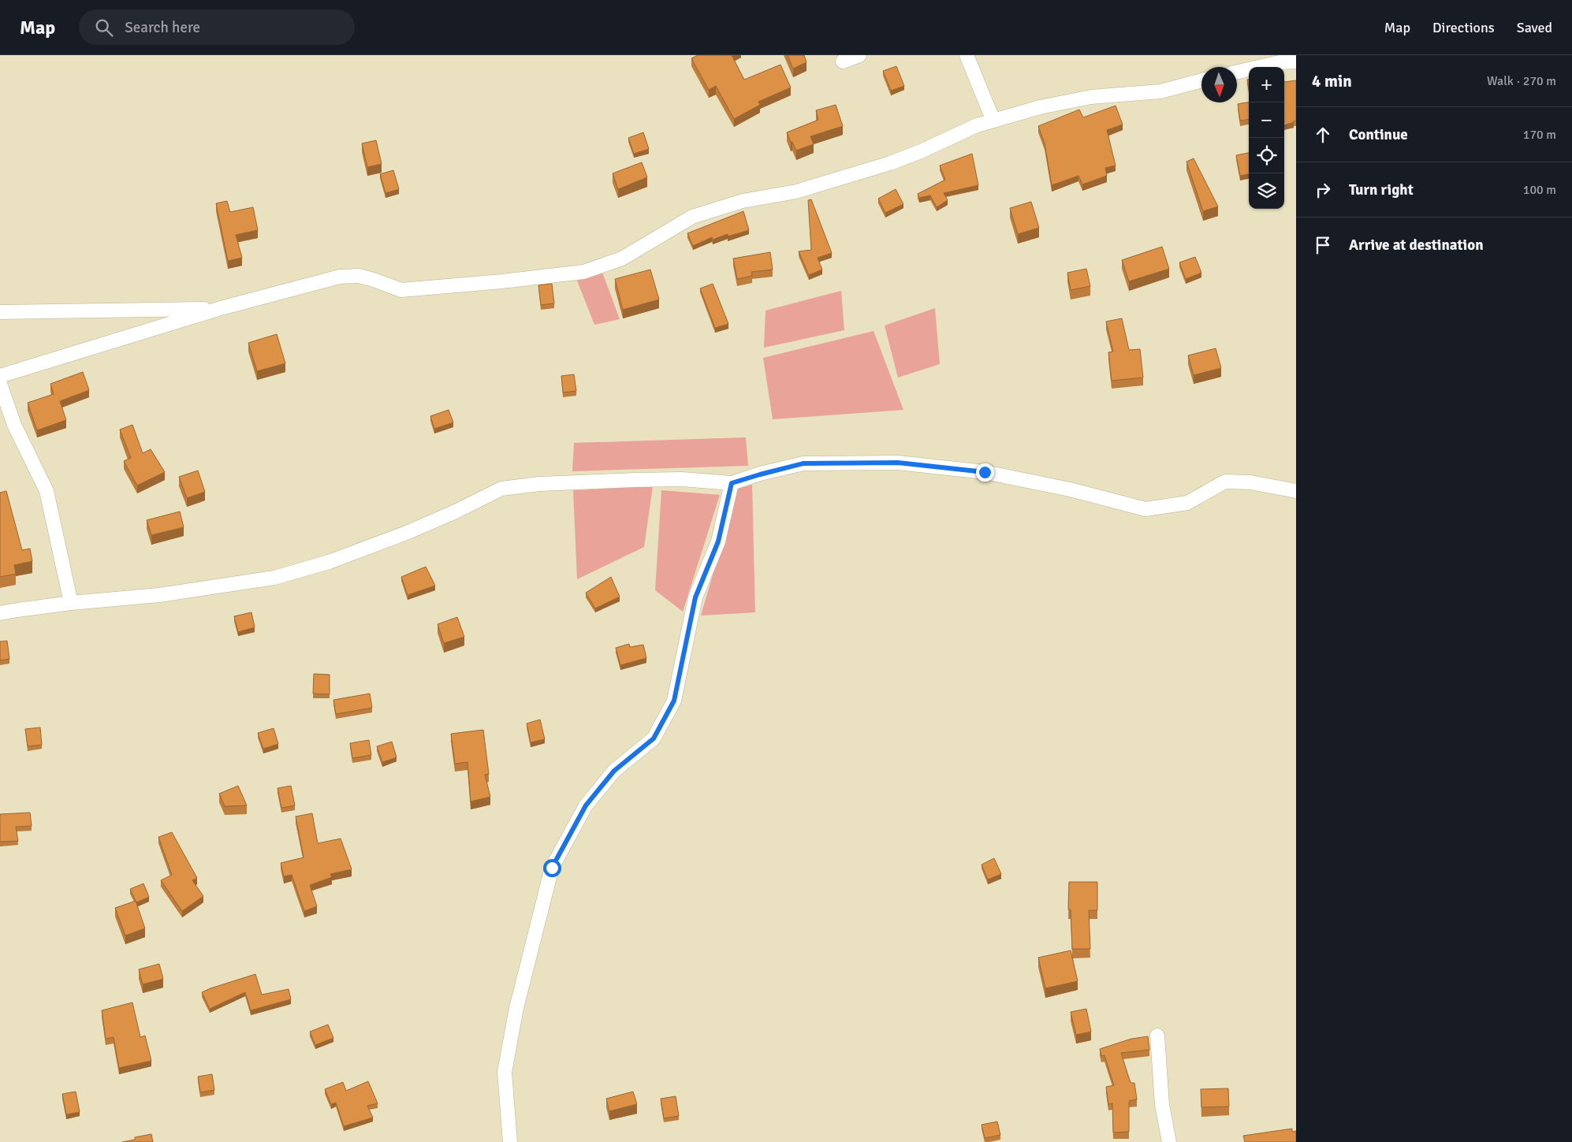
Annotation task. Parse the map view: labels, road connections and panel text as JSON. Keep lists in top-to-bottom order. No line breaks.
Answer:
{"north":"bottom","page":{"header":"Map","search":"Search here","nav":["Map","Directions","Saved"],"heading":["4 min","Walk · 270 m"],"map_buttons":["+","−"],"list":[["Continue","170 m"],["Turn right","100 m"],"Arrive at destination"]}}
